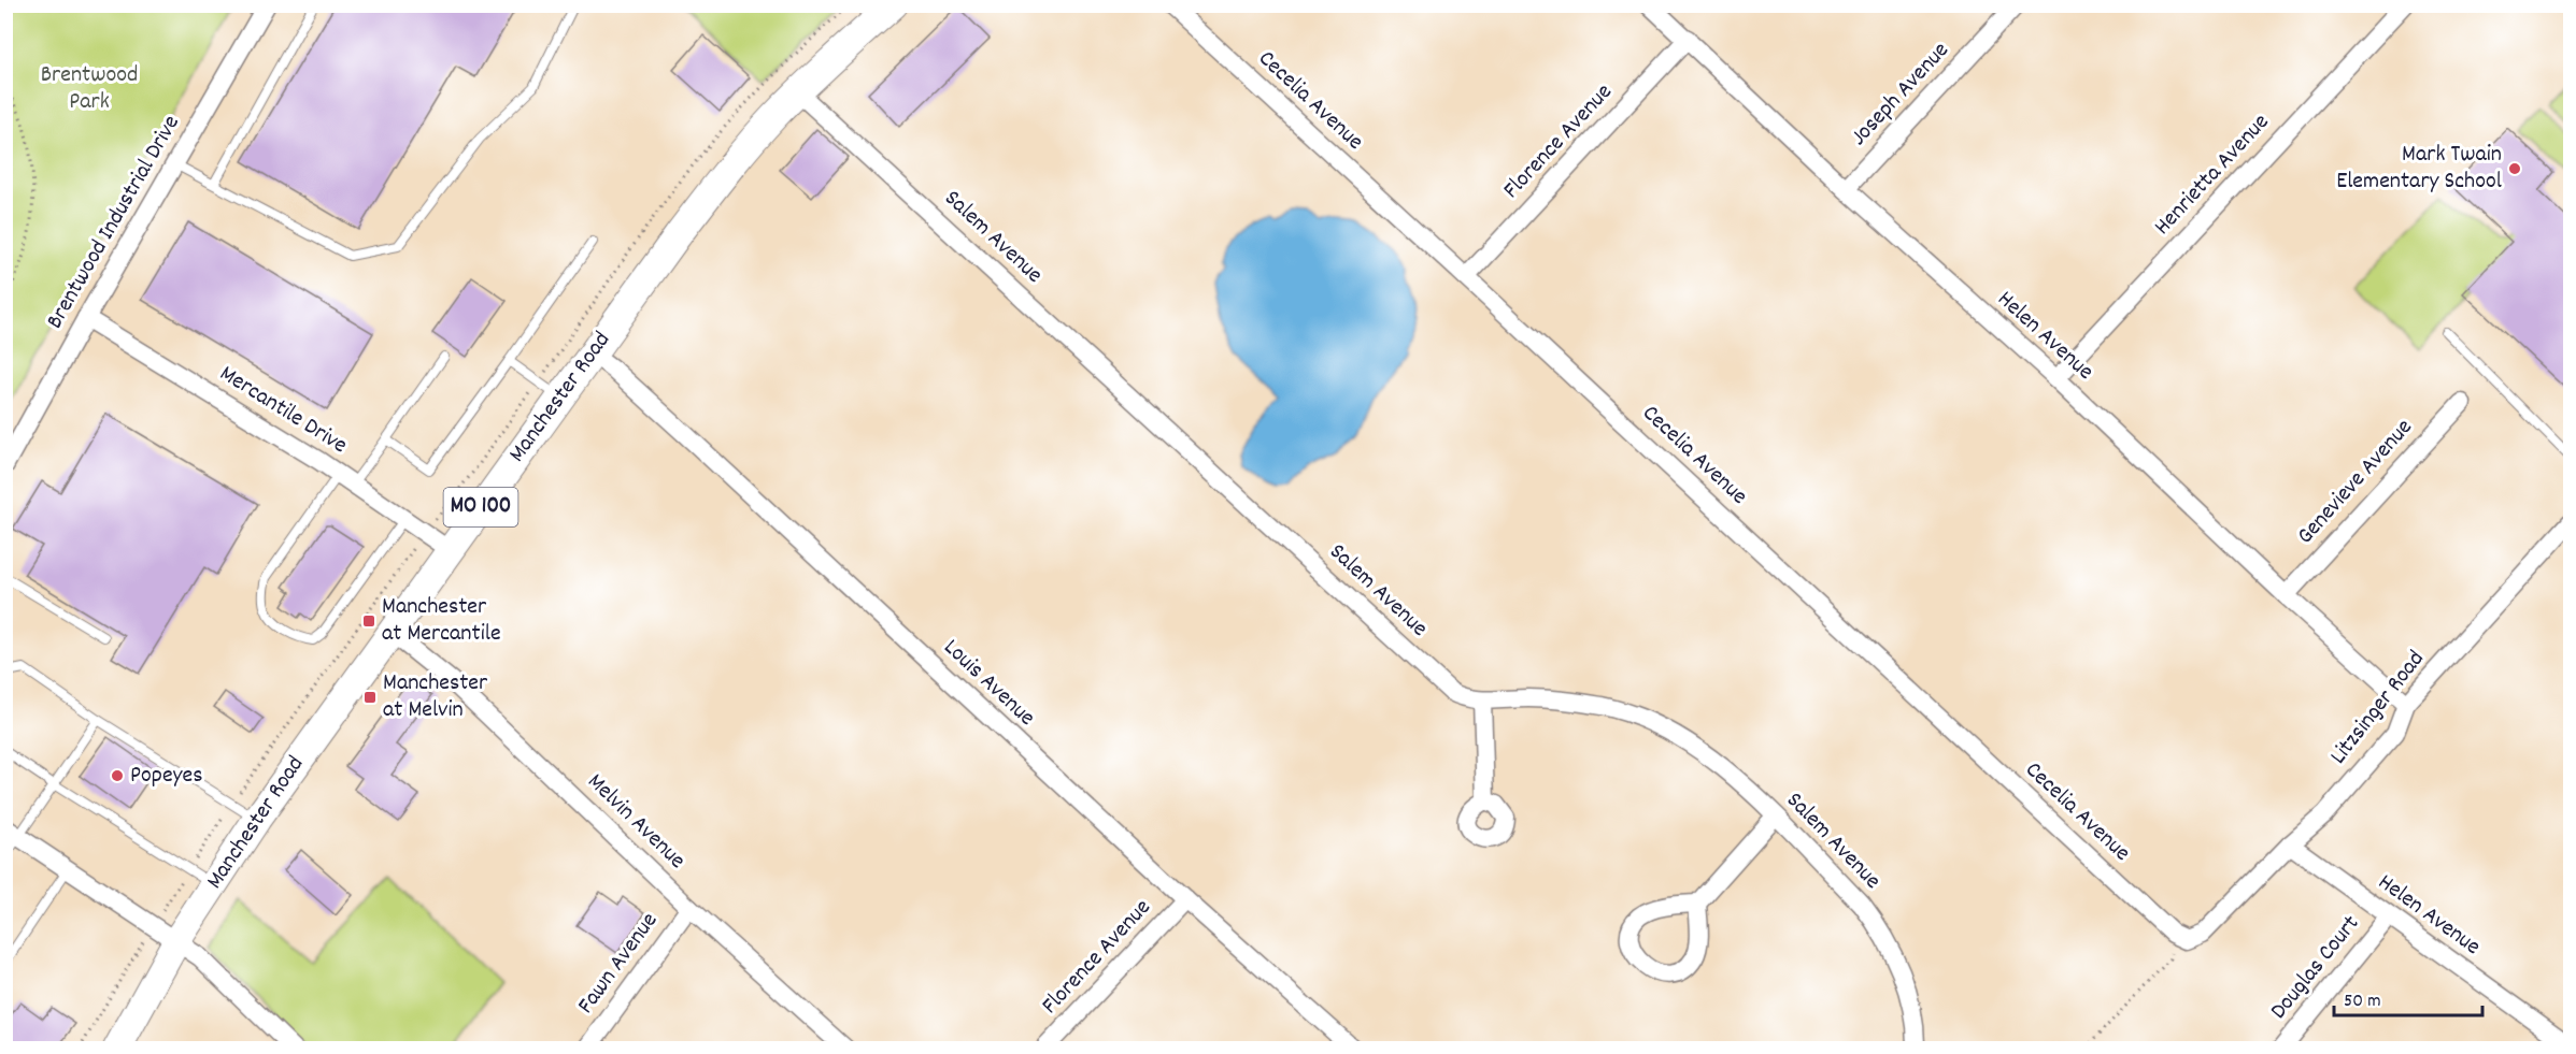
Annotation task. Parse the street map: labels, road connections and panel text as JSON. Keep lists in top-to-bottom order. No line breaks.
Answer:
{"streets":{"main road":["Manchester Road","MO 100"],"street":["Joseph Avenue","Cecelia Avenue","Florence Avenue","Henrietta Avenue","Brentwood Industrial Drive","Salem Avenue","Helen Avenue","Mercantile Drive","Genevieve Avenue","Louis Avenue","Litzsinger Road","Melvin Avenue","Fawn Avenue","Douglas Court"]},"crossings":[["Joseph Avenue","Helen Avenue"],["Cecelia Avenue","Florence Avenue"],["Cecelia Avenue","Litzsinger Road"],["Florence Avenue","Helen Avenue"],["Florence Avenue","Louis Avenue"],["Henrietta Avenue","Helen Avenue"],["Brentwood Industrial Drive","Mercantile Drive"],["Salem Avenue","Manchester Road"],["Helen Avenue","Genevieve Avenue"],["Helen Avenue","Litzsinger Road"],["Helen Avenue","Douglas Court"],["Manchester Road","Mercantile Drive"],["Manchester Road","Louis Avenue"],["Manchester Road","Melvin Avenue"],["Melvin Avenue","Fawn Avenue"]],"parks":["Brentwood Park"],"places":{"other":["Mark Twain Elementary School","Popeyes"],"transit":["Manchester at Mercantile","Manchester at Melvin"]},"scale_bar":"50 m"}
